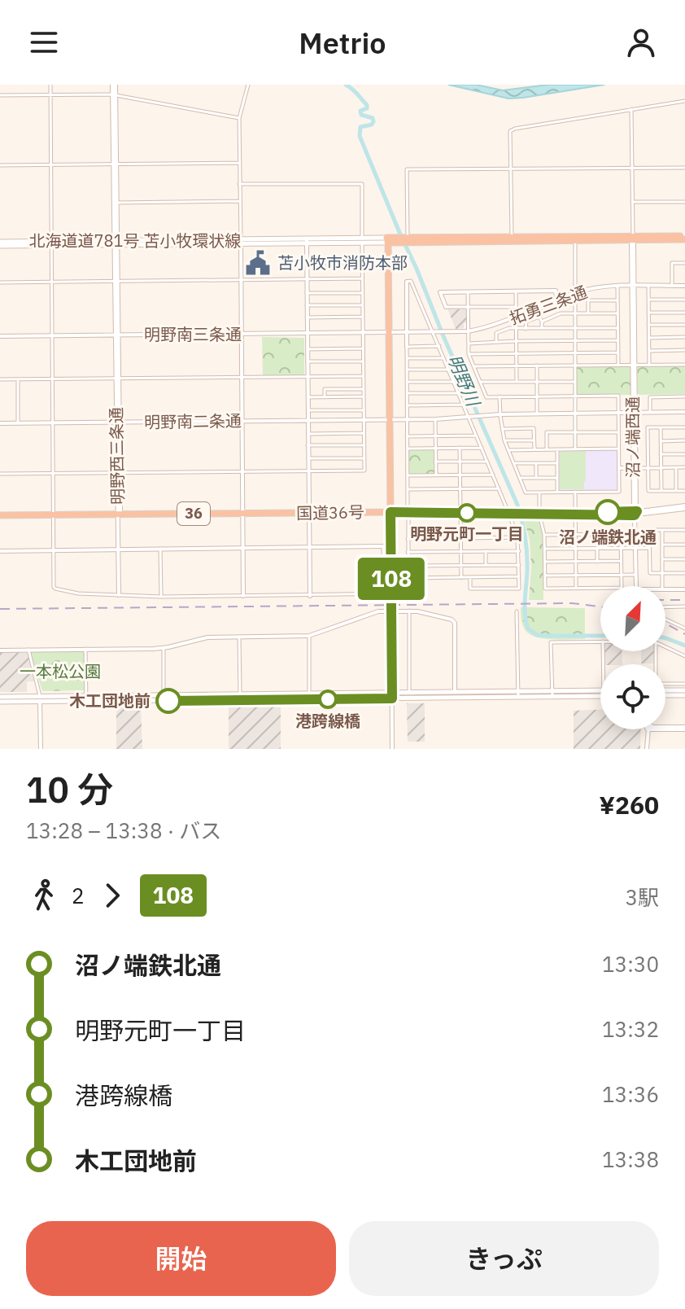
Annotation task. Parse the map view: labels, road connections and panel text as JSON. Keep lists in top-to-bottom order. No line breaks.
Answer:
{"streets":{"highway":["国道36号","36"],"main road":["北海道道781号 苫小牧環状線"],"street":["拓勇三条通","明野南三条通","明野南二条通","沼ノ端西通","明野西三条通"]},"crossings":[["北海道道781号 苫小牧環状線","明野西三条通"],["拓勇三条通","沼ノ端西通"],["明野南三条通","明野西三条通"],["明野南二条通","沼ノ端西通"],["明野南二条通","明野西三条通"],["明野西三条通","国道36号"]],"water":["明野川"],"parks":["一本松公園"],"places":{"public building":["苫小牧市消防本部"],"other":["沼ノ端鉄北通","明野元町一丁目","港跨線橋","木工団地前"]},"lines":["bus line 108"],"north":"top right","page":{"header":"Metrio","on_map":"108","heading":["10 分","13:28 – 13:38 · バス","¥260"],"legs":["2","108","3駅"],"list":[{"name":"沼ノ端鉄北通","value":"13:30"},{"name":"明野元町一丁目","value":"13:32"},{"name":"港跨線橋","value":"13:36"},{"name":"木工団地前","value":"13:38"}],"buttons":["開始","きっぷ"]}}
